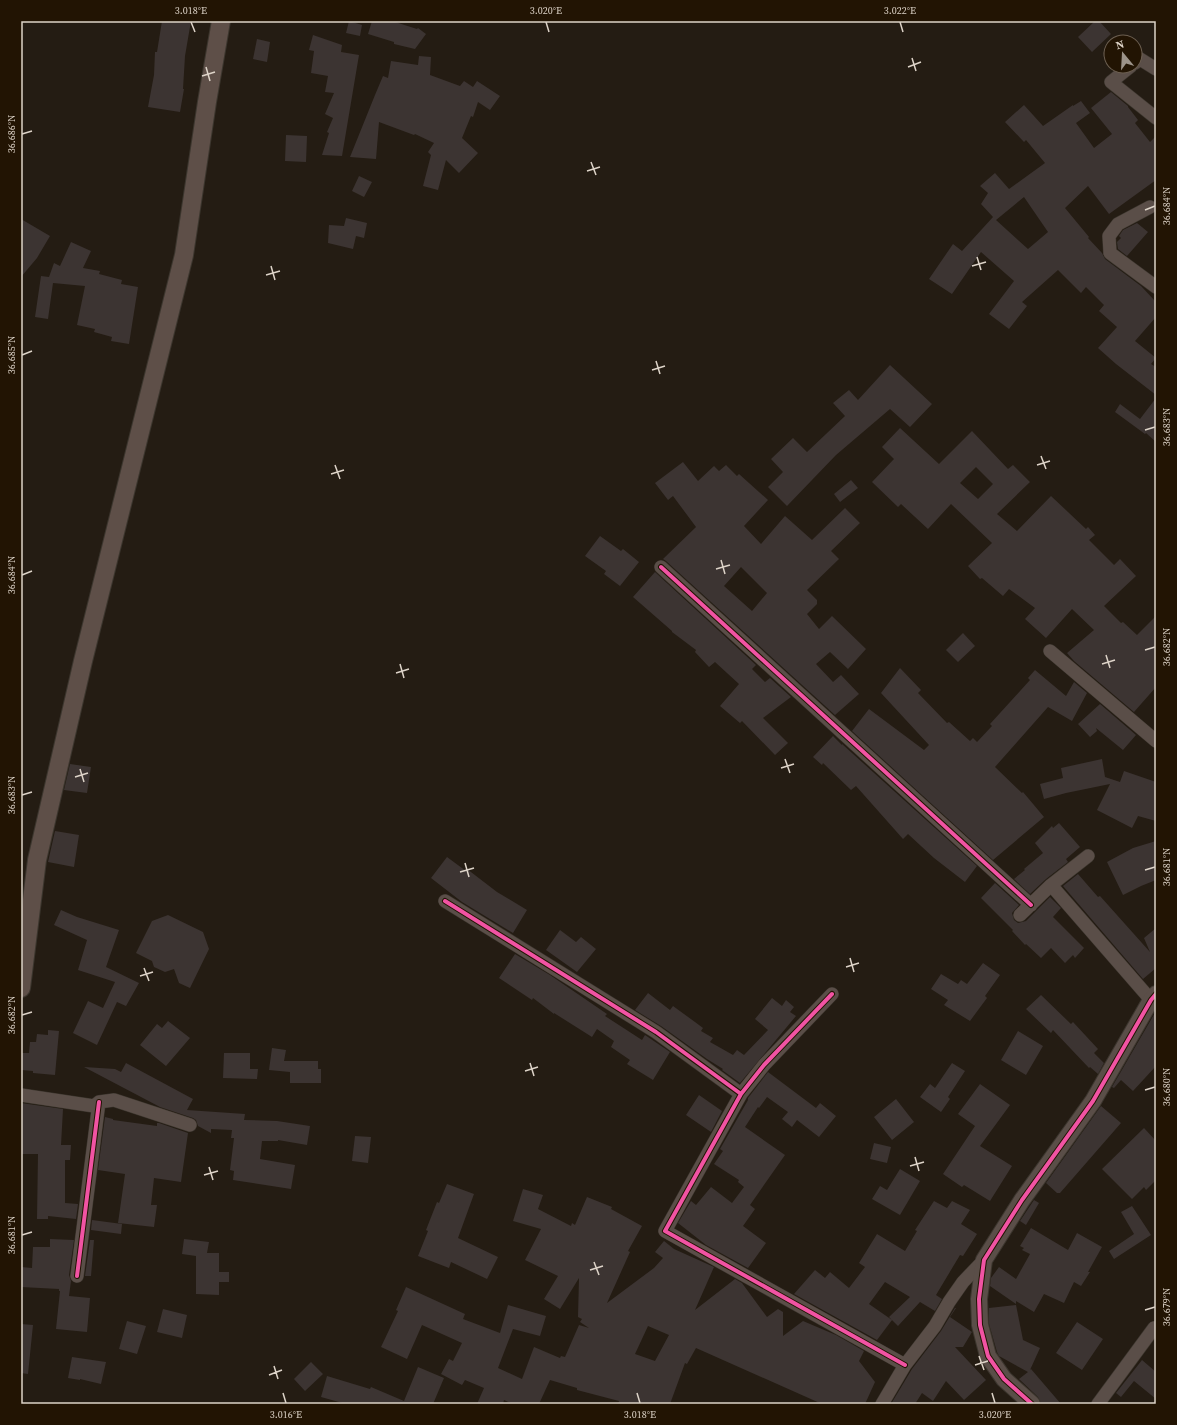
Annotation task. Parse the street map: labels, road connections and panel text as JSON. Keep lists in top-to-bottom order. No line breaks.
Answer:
{"north":"top","coordinates":["3.018°E","3.020°E","3.022°E","36.686°N","36.684°N","36.685°N","36.683°N","36.682°N","36.681°N","36.680°N","36.679°N","3.016°E"]}
